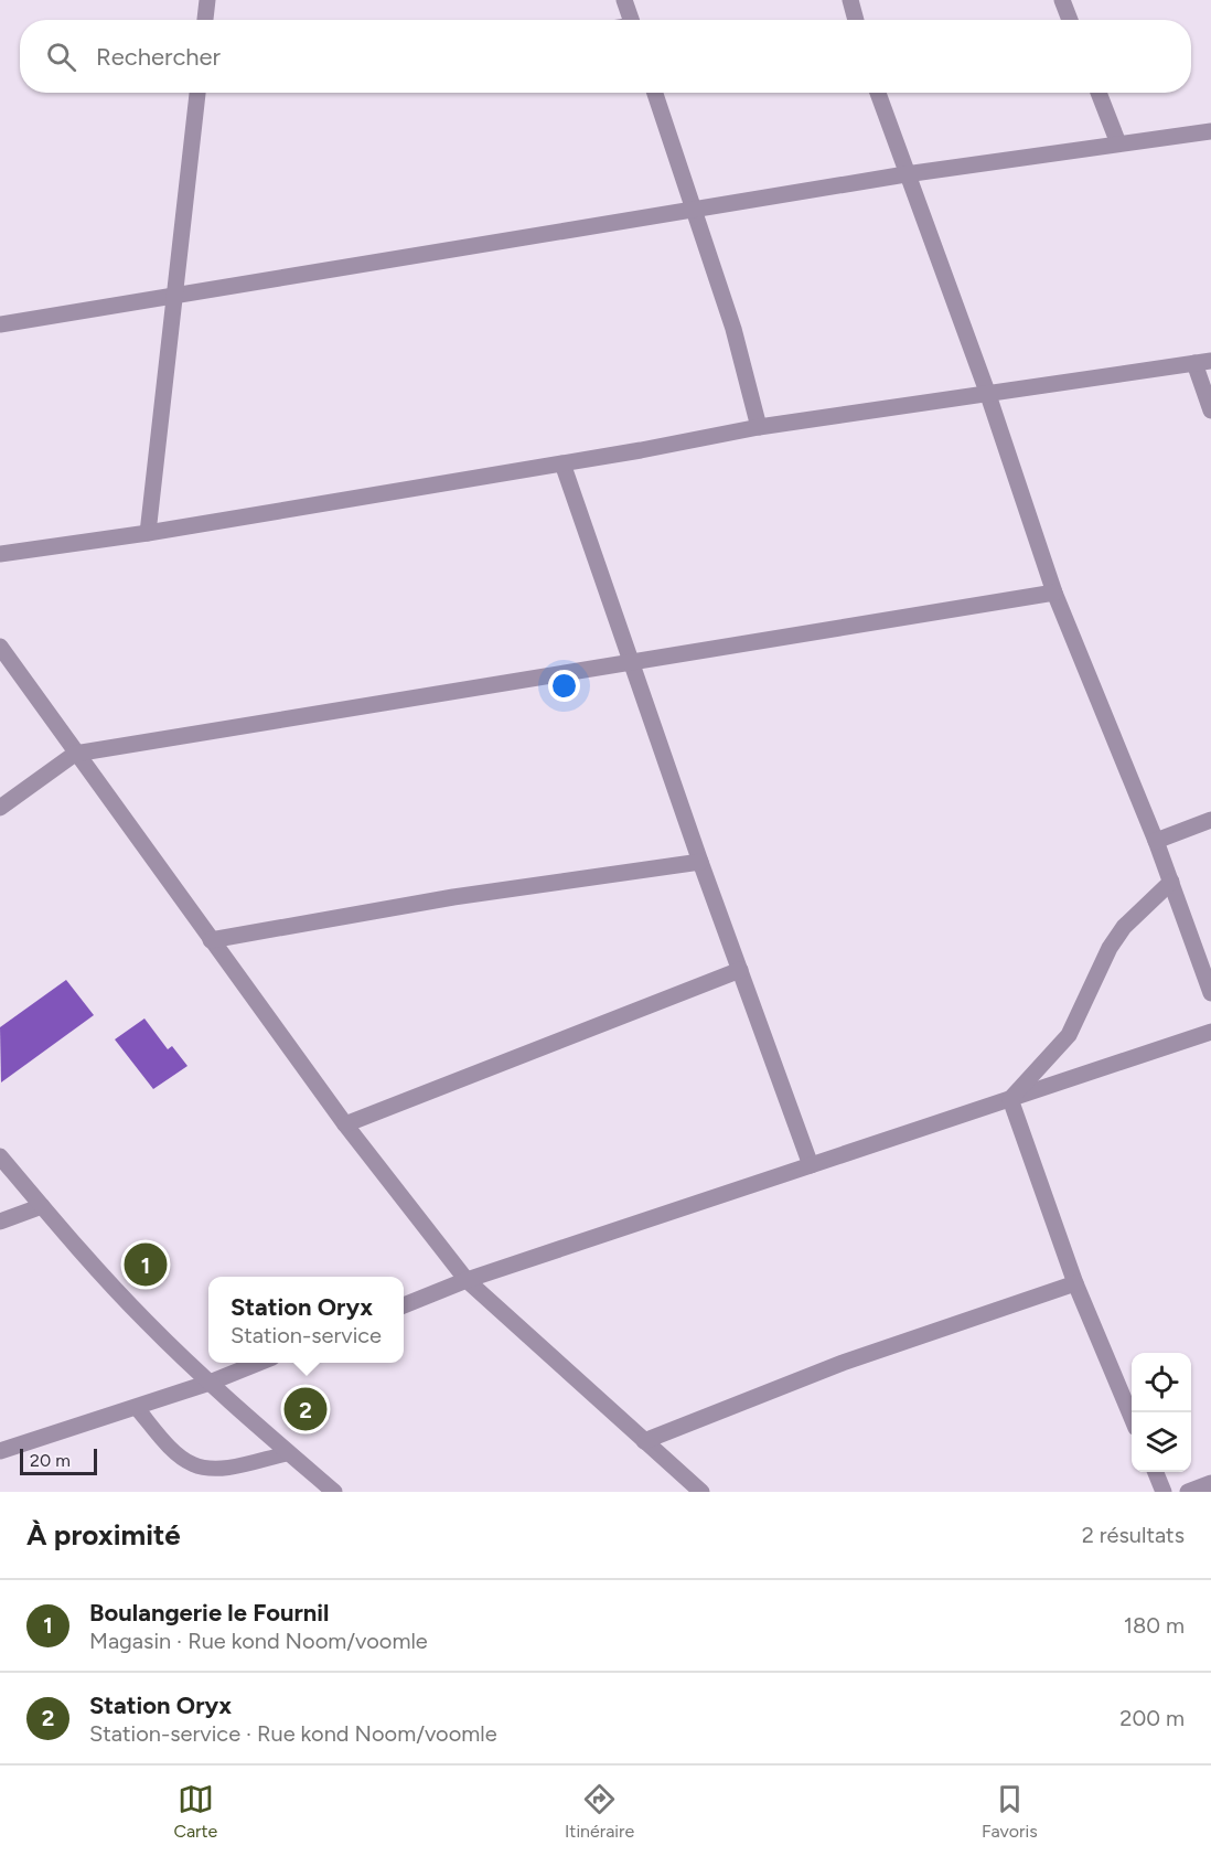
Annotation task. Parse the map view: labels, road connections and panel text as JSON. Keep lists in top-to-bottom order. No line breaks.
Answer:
{"scale_bar":"20 m","page":{"search":"Rechercher","pins":["1","2"],"popup":["Station Oryx","Station-service"],"scale":"20 m","heading":["À proximité","2 résultats"],"list":[{"mark":"1","name":"Boulangerie le Fournil","note":"Magasin · Rue kond Noom/voomle","value":"180 m"},{"mark":"2","name":"Station Oryx","note":"Station-service · Rue kond Noom/voomle","value":"200 m"}],"nav":["Carte","Itinéraire","Favoris"]}}
